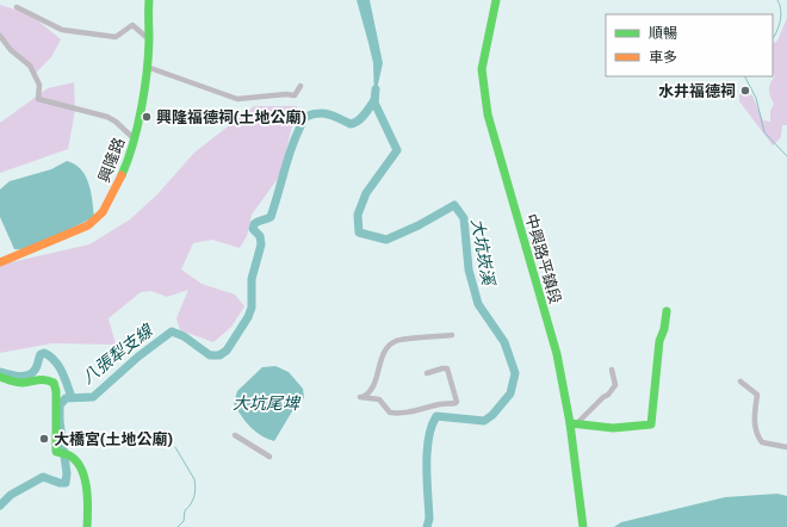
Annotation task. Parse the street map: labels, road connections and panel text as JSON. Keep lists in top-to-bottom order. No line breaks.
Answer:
{"streets":{"street":["興隆路","中興路平鎮段"]},"water":["大坑崁溪","八張犁支線","大坑尾埤"],"places":["水井福德祠","興隆福德祠(土地公廟)","大橋宮(土地公廟)"],"legend":["順暢","車多"]}
